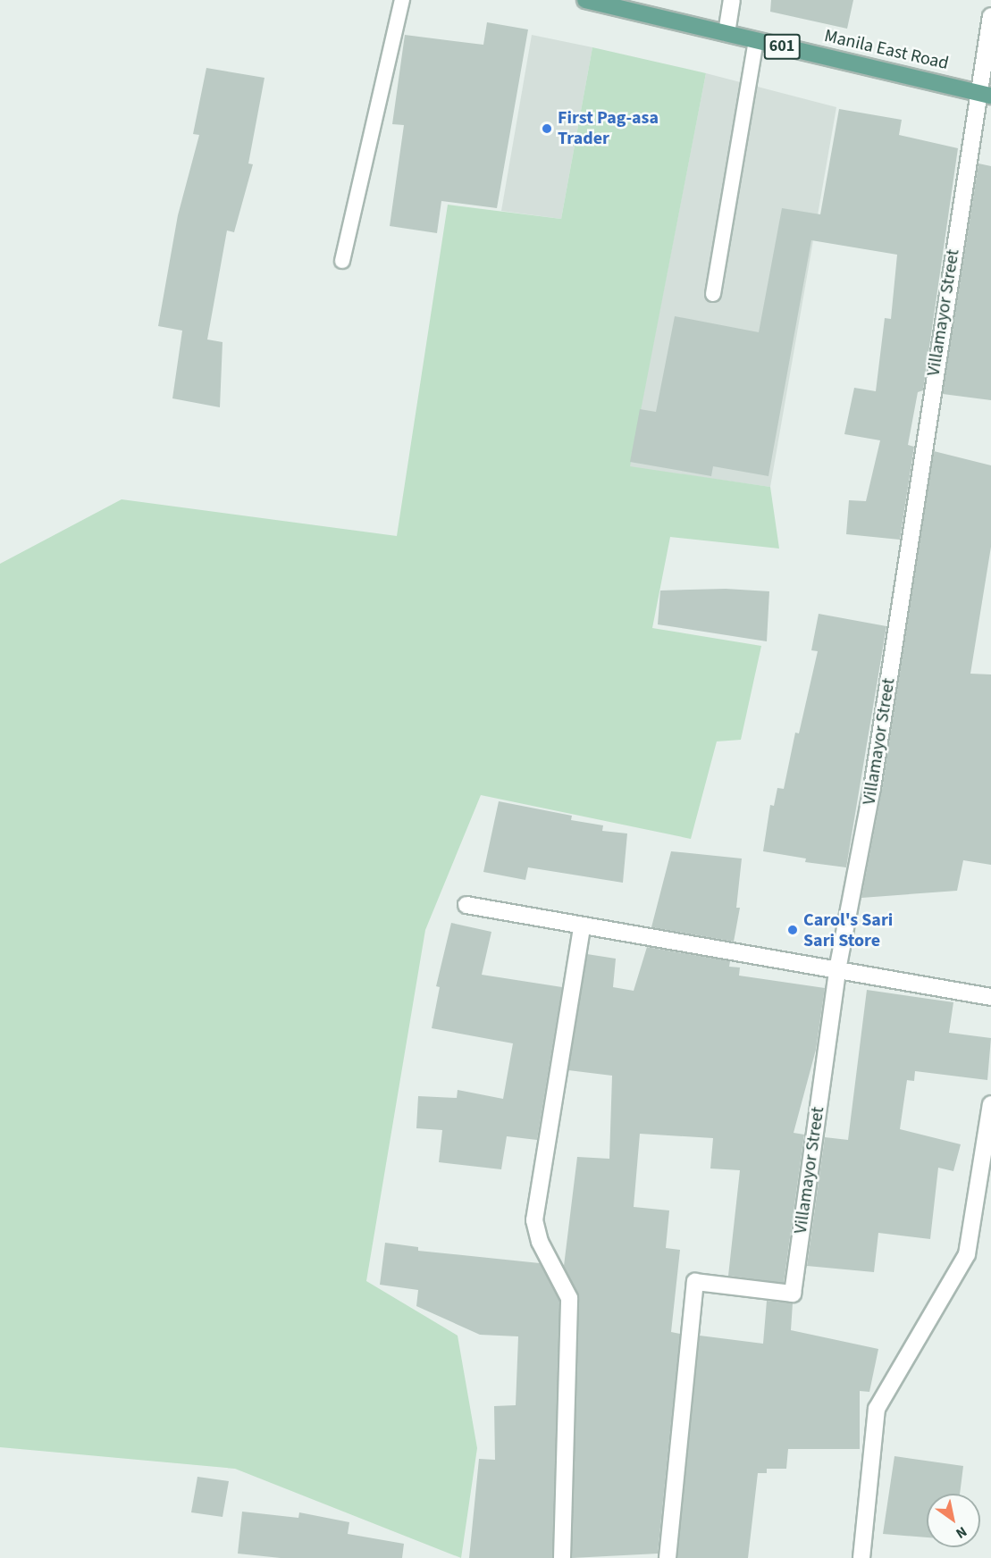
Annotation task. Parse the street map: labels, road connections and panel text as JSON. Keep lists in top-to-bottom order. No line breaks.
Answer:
{"streets":{"main road":["601","Manila East Road"],"street":["Villamayor Street"]},"crossings":[["Manila East Road","Villamayor Street"]],"places":["First Pag-asa Trader","Carol's Sari Sari Store"],"north":"bottom right"}
